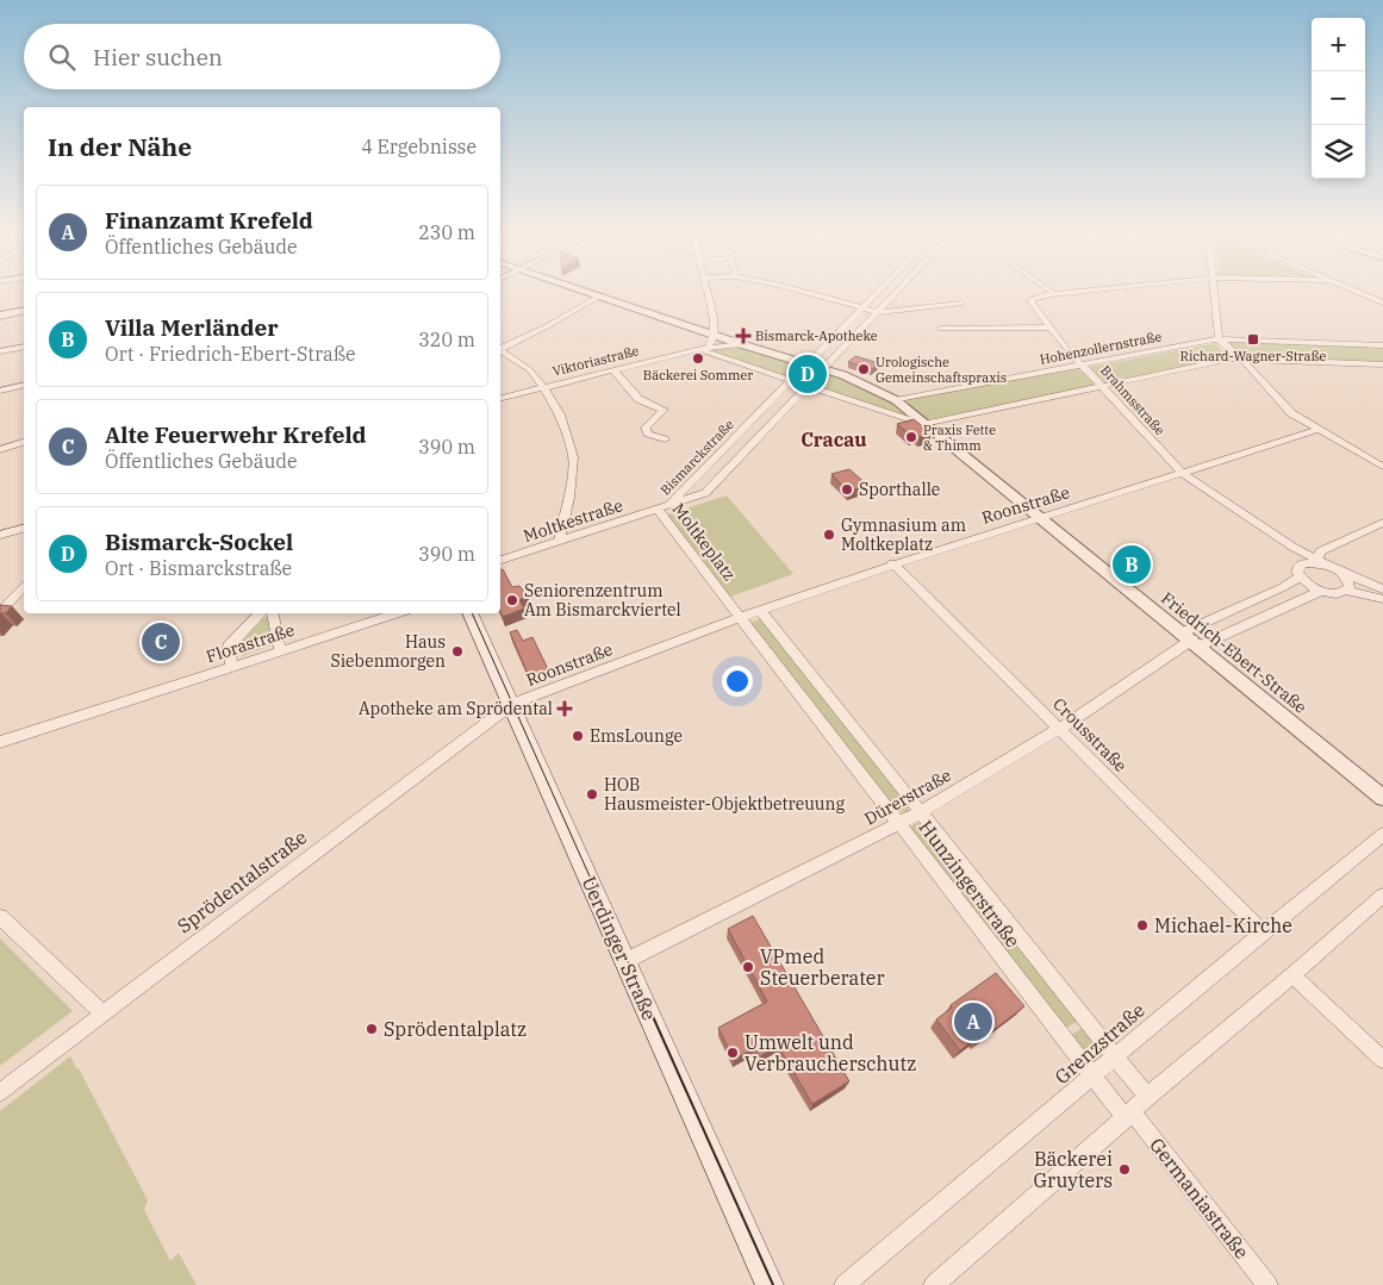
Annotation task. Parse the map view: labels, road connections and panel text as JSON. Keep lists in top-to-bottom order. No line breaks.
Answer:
{"streets":{"main road":["Uerdinger Straße"],"street":["Hohenzollernstraße","Viktoriastraße","Brahmsstraße","Bismarckstraße","Roonstraße","Moltkestraße","Moltkeplatz","Florastraße","Friedrich-Ebert-Straße","Crousstraße","Dürerstraße","Sprödentalstraße","Hunzingerstraße","Grenzstraße","Germaniastraße"]},"crossings":[["Hohenzollernstraße","Brahmsstraße"],["Hohenzollernstraße","Friedrich-Ebert-Straße"],["Viktoriastraße","Friedrich-Ebert-Straße"],["Brahmsstraße","Roonstraße"],["Brahmsstraße","Dürerstraße"],["Bismarckstraße","Moltkestraße"],["Bismarckstraße","Moltkeplatz"],["Bismarckstraße","Friedrich-Ebert-Straße"],["Roonstraße","Moltkeplatz"],["Roonstraße","Friedrich-Ebert-Straße"],["Roonstraße","Crousstraße"],["Roonstraße","Sprödentalstraße"],["Roonstraße","Hunzingerstraße"],["Roonstraße","Uerdinger Straße"],["Moltkestraße","Moltkeplatz"],["Moltkeplatz","Hunzingerstraße"],["Friedrich-Ebert-Straße","Dürerstraße"],["Crousstraße","Dürerstraße"],["Crousstraße","Grenzstraße"],["Dürerstraße","Hunzingerstraße"],["Dürerstraße","Uerdinger Straße"],["Sprödentalstraße","Uerdinger Straße"],["Hunzingerstraße","Grenzstraße"],["Hunzingerstraße","Germaniastraße"]],"districts":["Cracau"],"places":{"health":["Bismarck-Apotheke","Apotheke am Sprödental"],"transit":["Richard-Wagner-Straße"],"other":["Bäckerei Sommer","Urologische Gemeinschaftspraxis","Praxis Fette & Thimm","Sporthalle","Gymnasium am Moltkeplatz","Seniorenzentrum Am Bismarckviertel","Haus Siebenmorgen","EmsLounge","HOB Hausmeister-Objektbetreuung","Michael-Kirche","VPmed Steuerberater","Sprödentalplatz","Umwelt und Verbraucherschutz","Bäckerei Gruyters"]},"page":{"map_buttons":["+","−"],"search":"Hier suchen","heading":["In der Nähe","4 Ergebnisse"],"list":[{"mark":"A","name":"Finanzamt Krefeld","note":"Öffentliches Gebäude","value":"230 m"},{"mark":"B","name":"Villa Merländer","note":"Ort · Friedrich-Ebert-Straße","value":"320 m"},{"mark":"C","name":"Alte Feuerwehr Krefeld","note":"Öffentliches Gebäude","value":"390 m"},{"mark":"D","name":"Bismarck-Sockel","note":"Ort · Bismarckstraße","value":"390 m"}],"pins":["D","B","C","A"]}}
